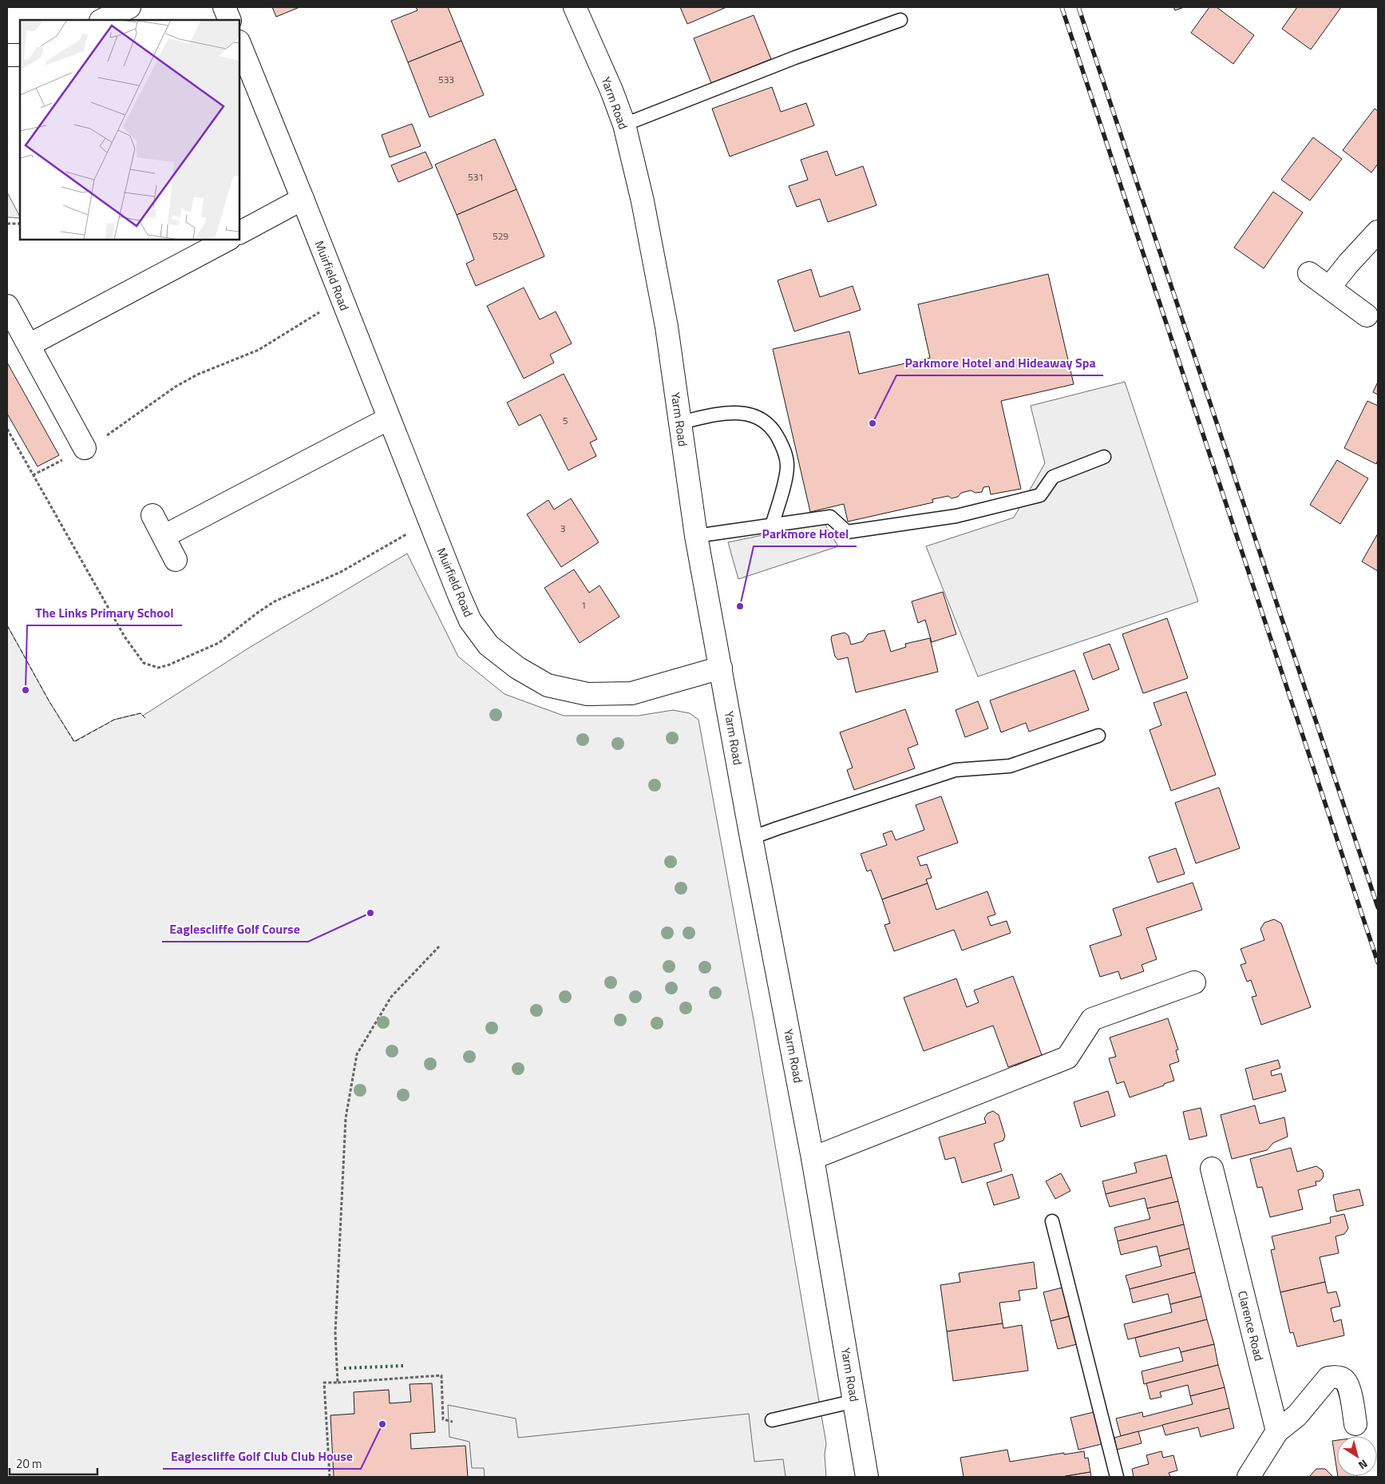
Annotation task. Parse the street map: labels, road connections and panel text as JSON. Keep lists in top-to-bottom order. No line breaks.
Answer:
{"streets":{"street":["Yarm Road","Muirfield Road","Clarence Road"]},"crossings":[["Yarm Road","Muirfield Road"]],"places":["Parkmore Hotel and Hideaway Spa","Parkmore Hotel","The Links Primary School","Eaglescliffe Golf Course","Eaglescliffe Golf Club Club House"],"house_numbers":["533","531","529","5","3","1"],"scale_bar":"20 m","north":"bottom right"}
